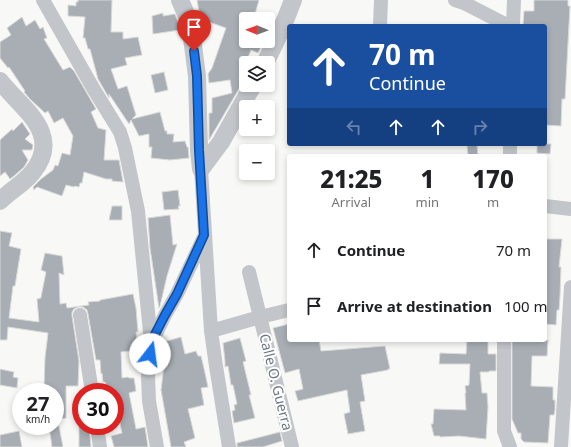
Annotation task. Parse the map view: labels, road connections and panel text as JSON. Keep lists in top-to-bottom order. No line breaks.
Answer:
{"streets":{"street":["Calle O. Guerra"]},"north":"left","page":{"map_buttons":["+","−"],"turn":["70 m","Continue"],"eta":["21:25","Arrival","1","min","170","m"],"list":[{"name":"Continue","value":"70 m"},{"name":"Arrive at destination","value":"100 m"}],"speed":"27 km/h","limit":"30"}}
